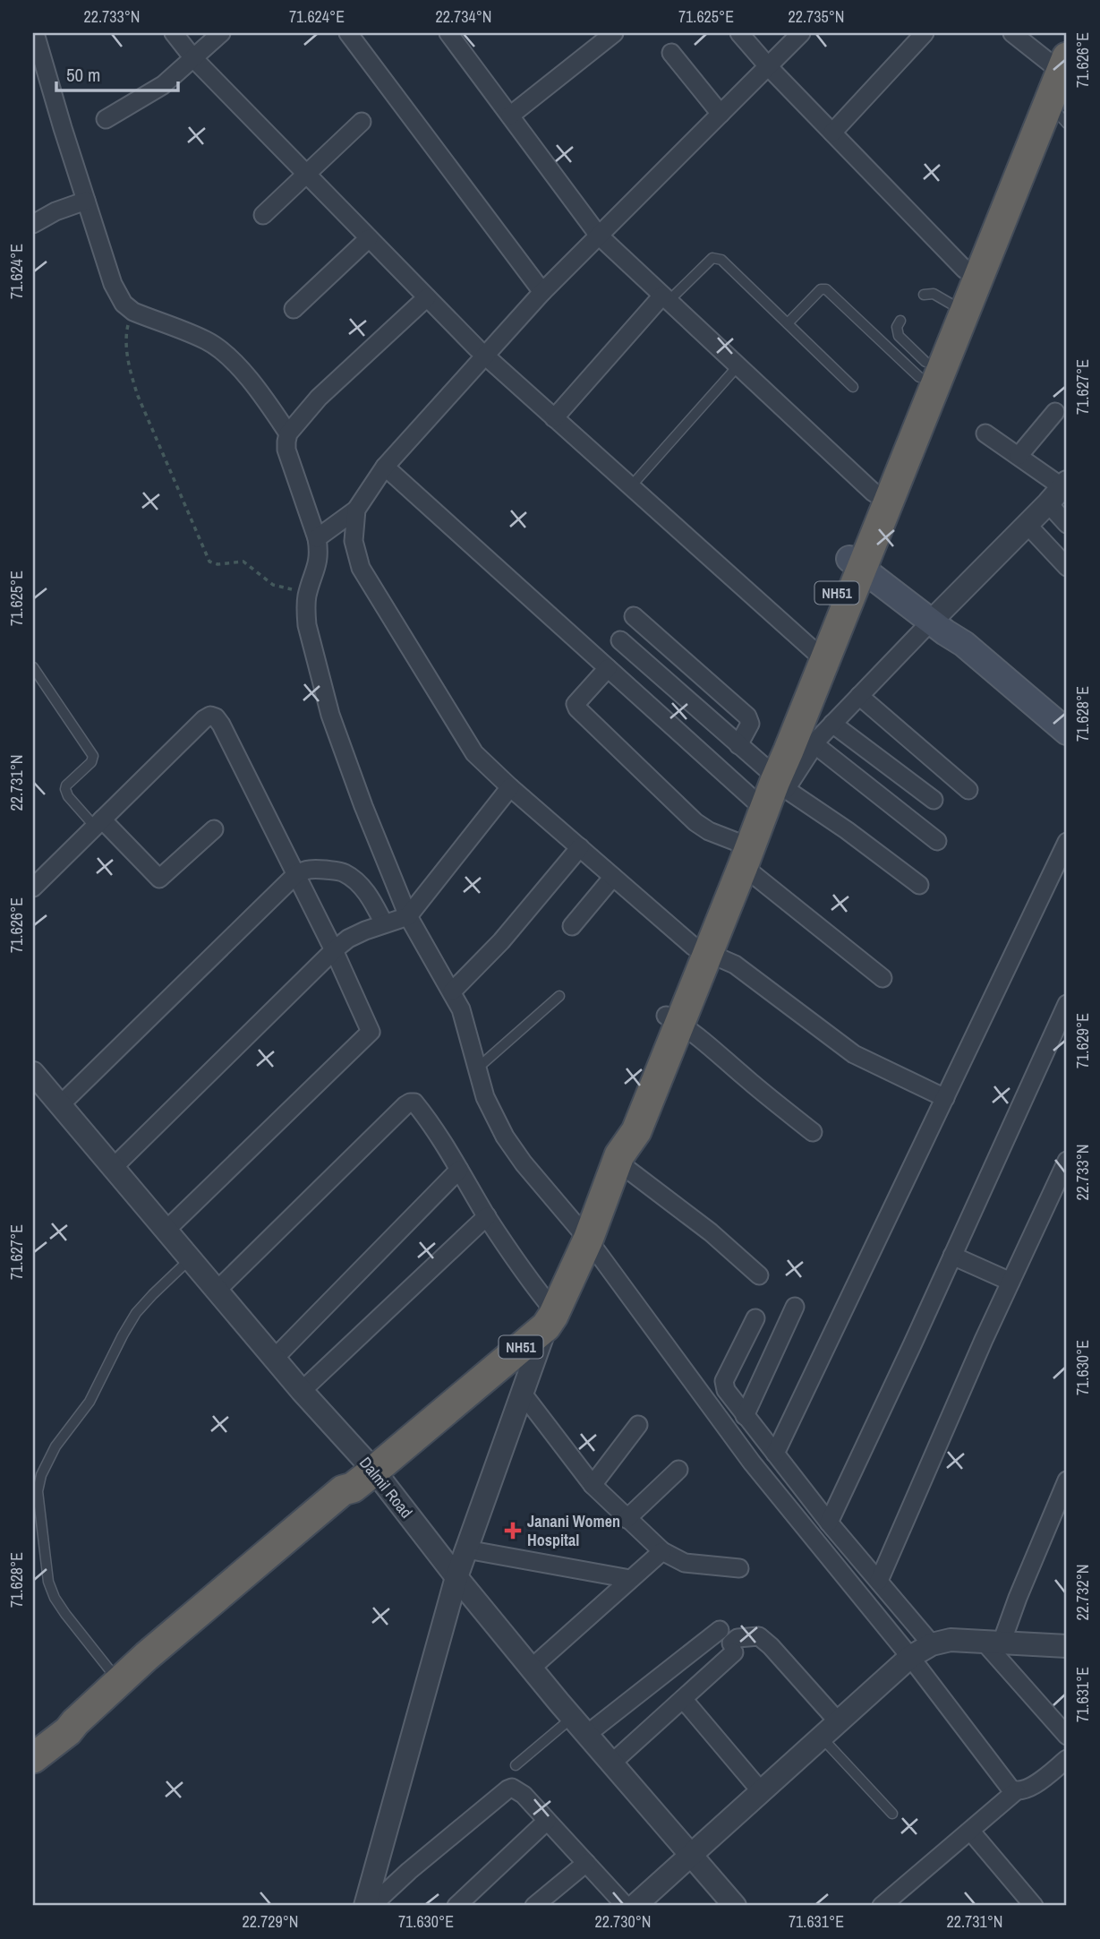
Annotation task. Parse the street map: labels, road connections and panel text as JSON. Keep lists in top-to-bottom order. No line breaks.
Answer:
{"streets":{"highway":["NH51"],"street":["Dalmil Road"]},"crossings":[["NH51","Dalmil Road"]],"places":{"health":["Janani Women Hospital"]},"scale_bar":"50 m","coordinates":["22.733°N","71.624°E","22.734°N","71.625°E","22.735°N","71.626°E","71.627°E","71.628°E","22.731°N","71.629°E","71.630°E","22.732°N","71.631°E","22.729°N","22.730°N"]}
